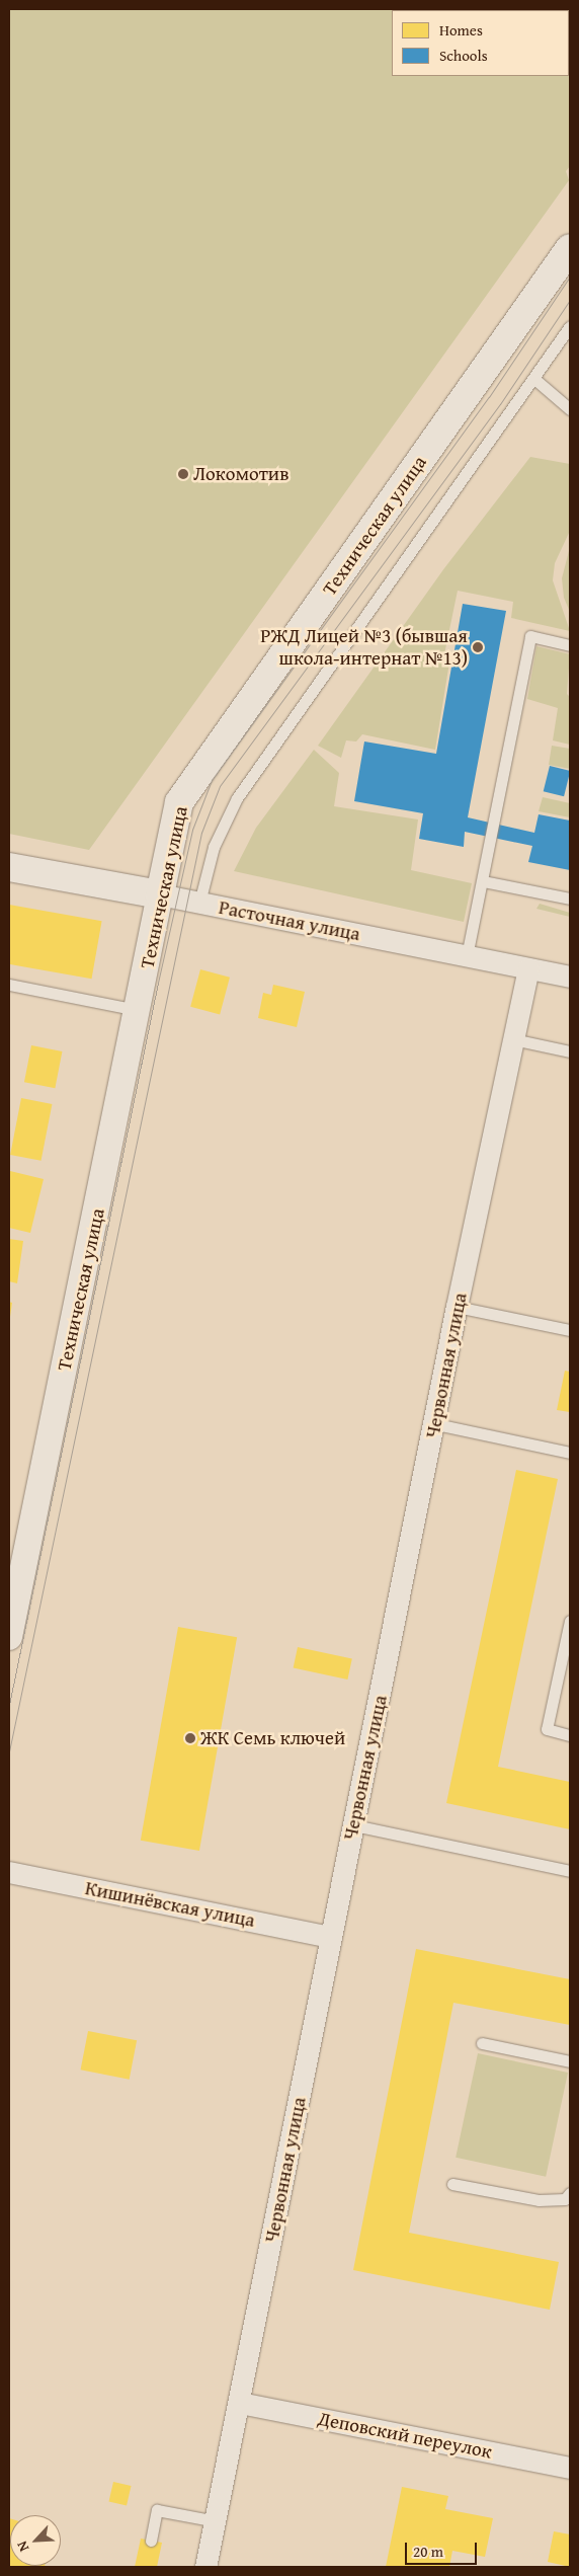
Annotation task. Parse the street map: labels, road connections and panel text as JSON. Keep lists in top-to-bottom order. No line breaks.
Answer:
{"streets":{"main road":["Техническая улица","Расточная улица"],"street":["Червонная улица","Кишинёвская улица","Деповский переулок"]},"crossings":[["Техническая улица","Расточная улица"],["Расточная улица","Червонная улица"],["Червонная улица","Кишинёвская улица"],["Червонная улица","Деповский переулок"]],"places":["Локомотив","РЖД Лицей №3 (бывшая школа-интернат №13)","ЖК Семь ключей"],"legend":["Homes","Schools"],"scale_bar":"20 m","north":"bottom left"}
